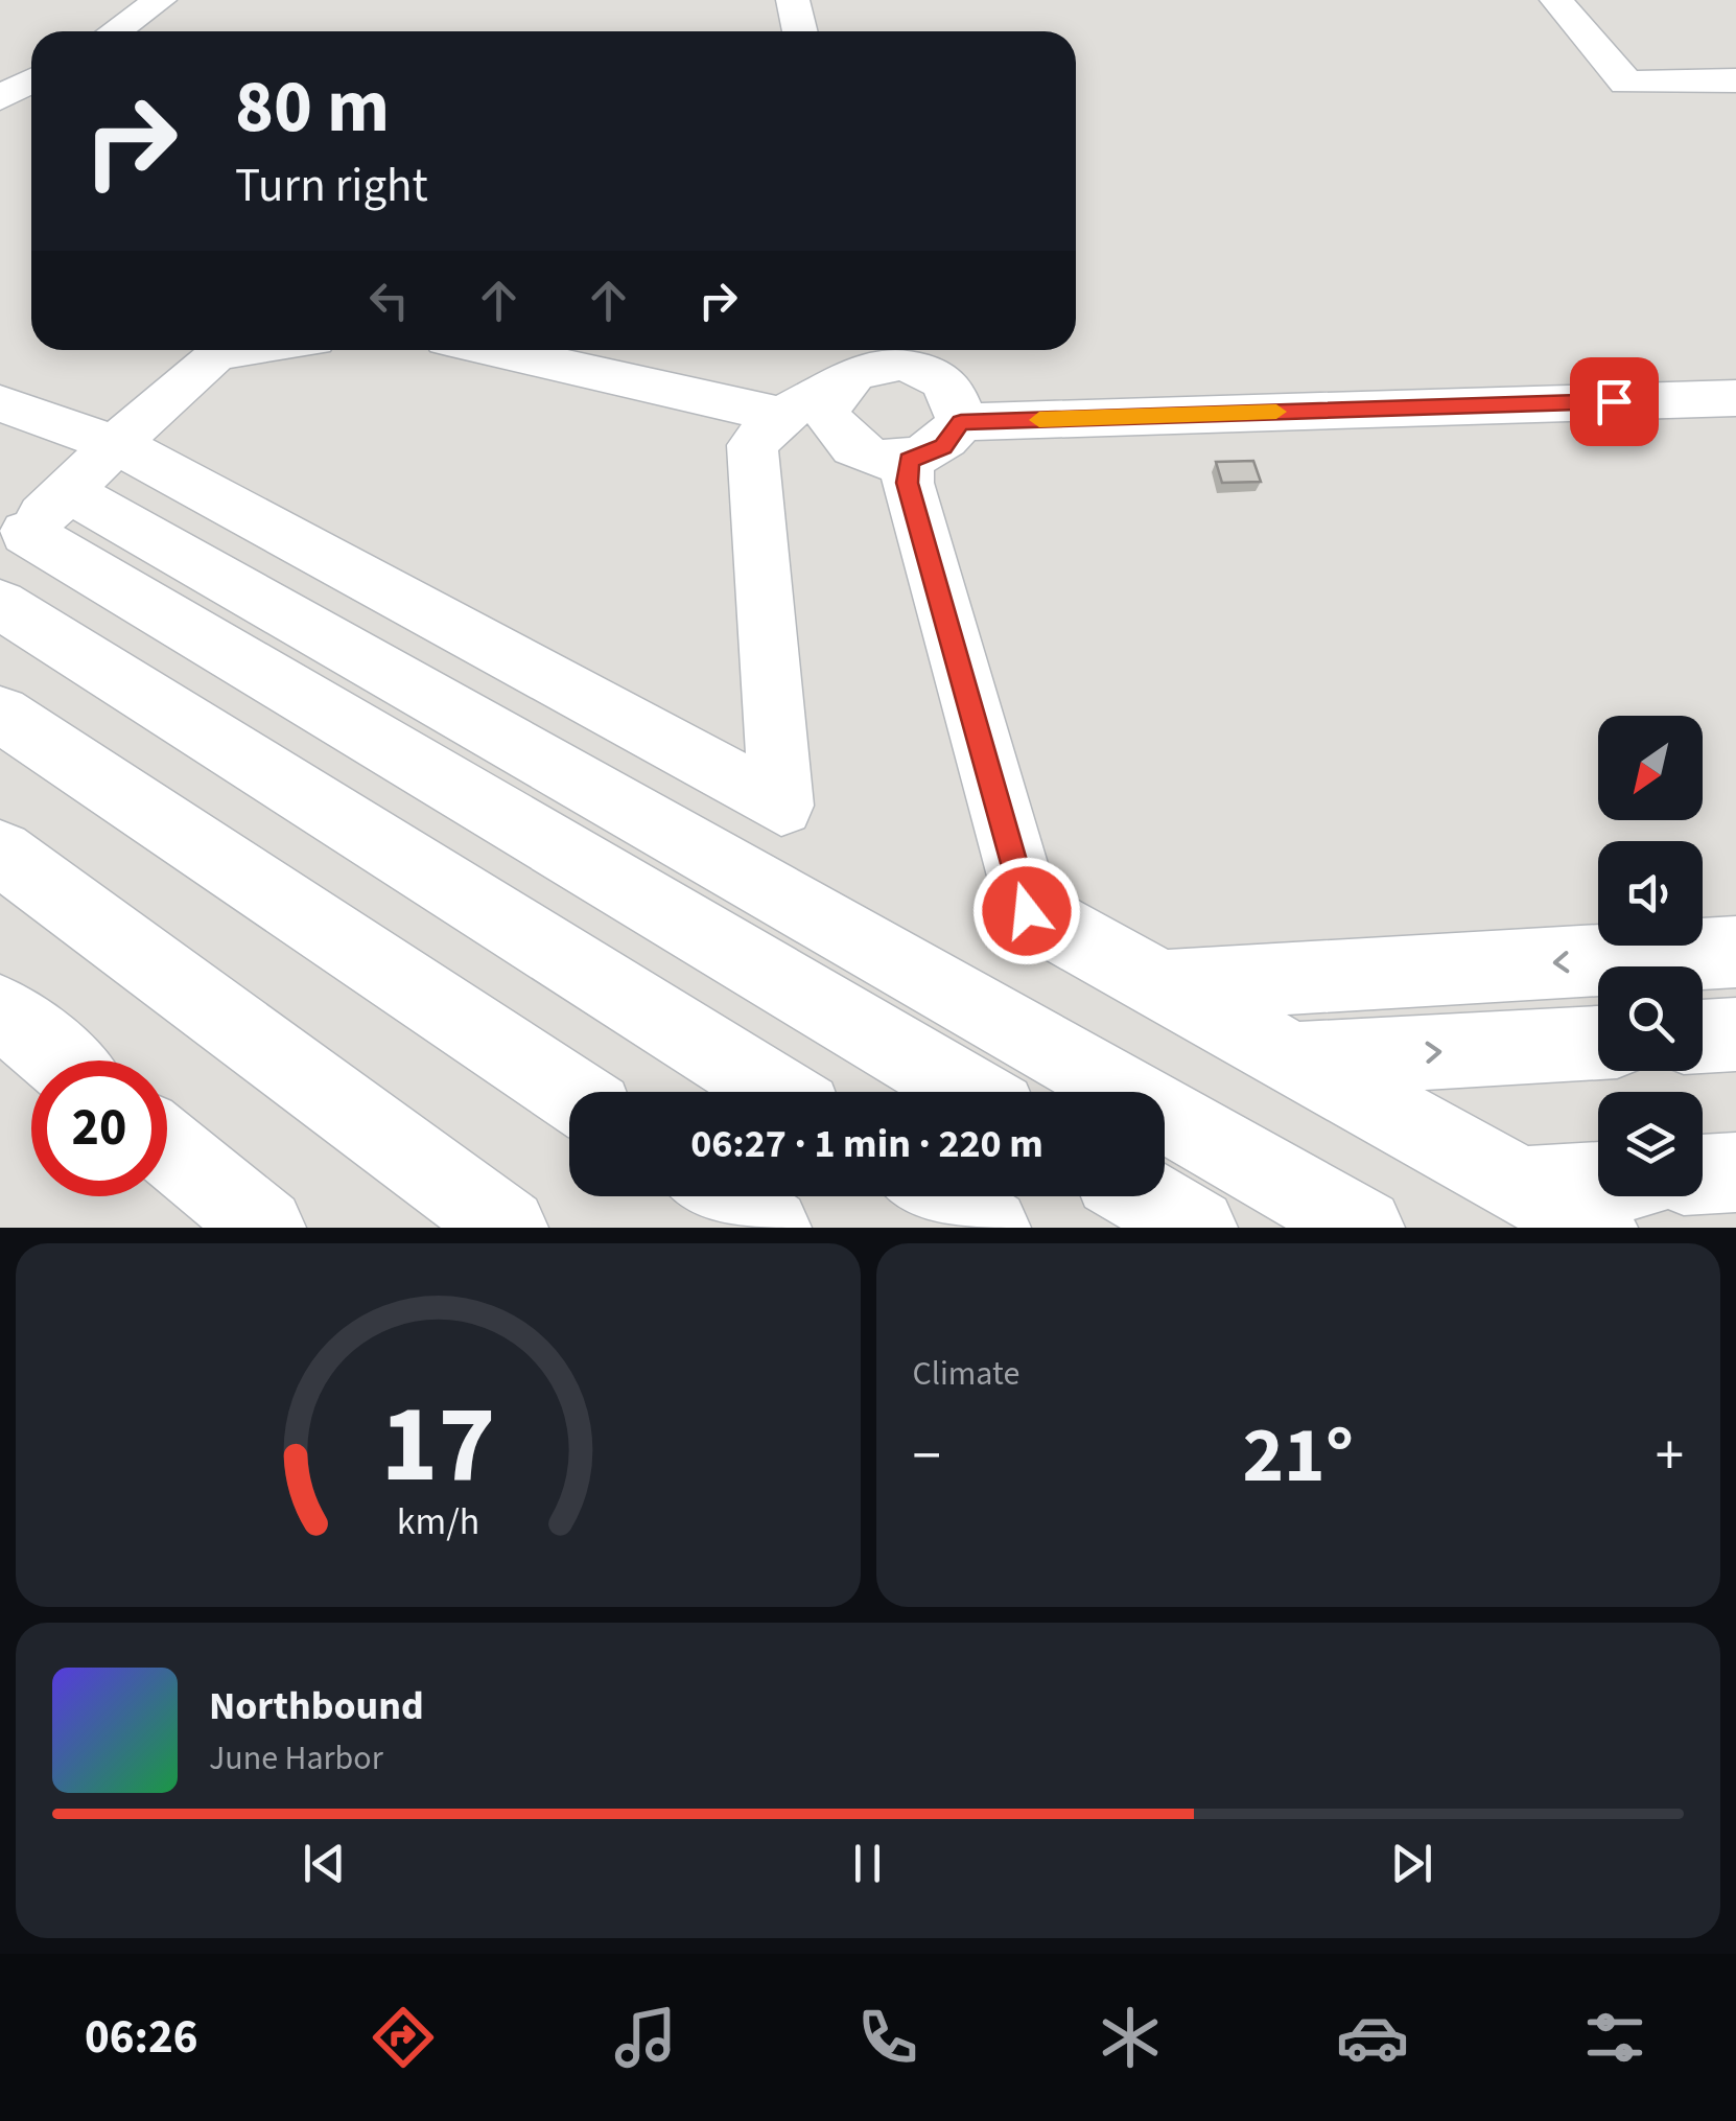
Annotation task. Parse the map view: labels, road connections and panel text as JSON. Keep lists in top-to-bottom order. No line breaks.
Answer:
{"north":"bottom left","page":{"turn":["80 m","Turn right"],"limit":"20","trip":"06:27 · 1 min · 220 m","tile":"Climate","heat":["−","21°","+"],"song":["Northbound","June Harbor"],"tabs":"06:26","gauge":["17","km/h"]}}
